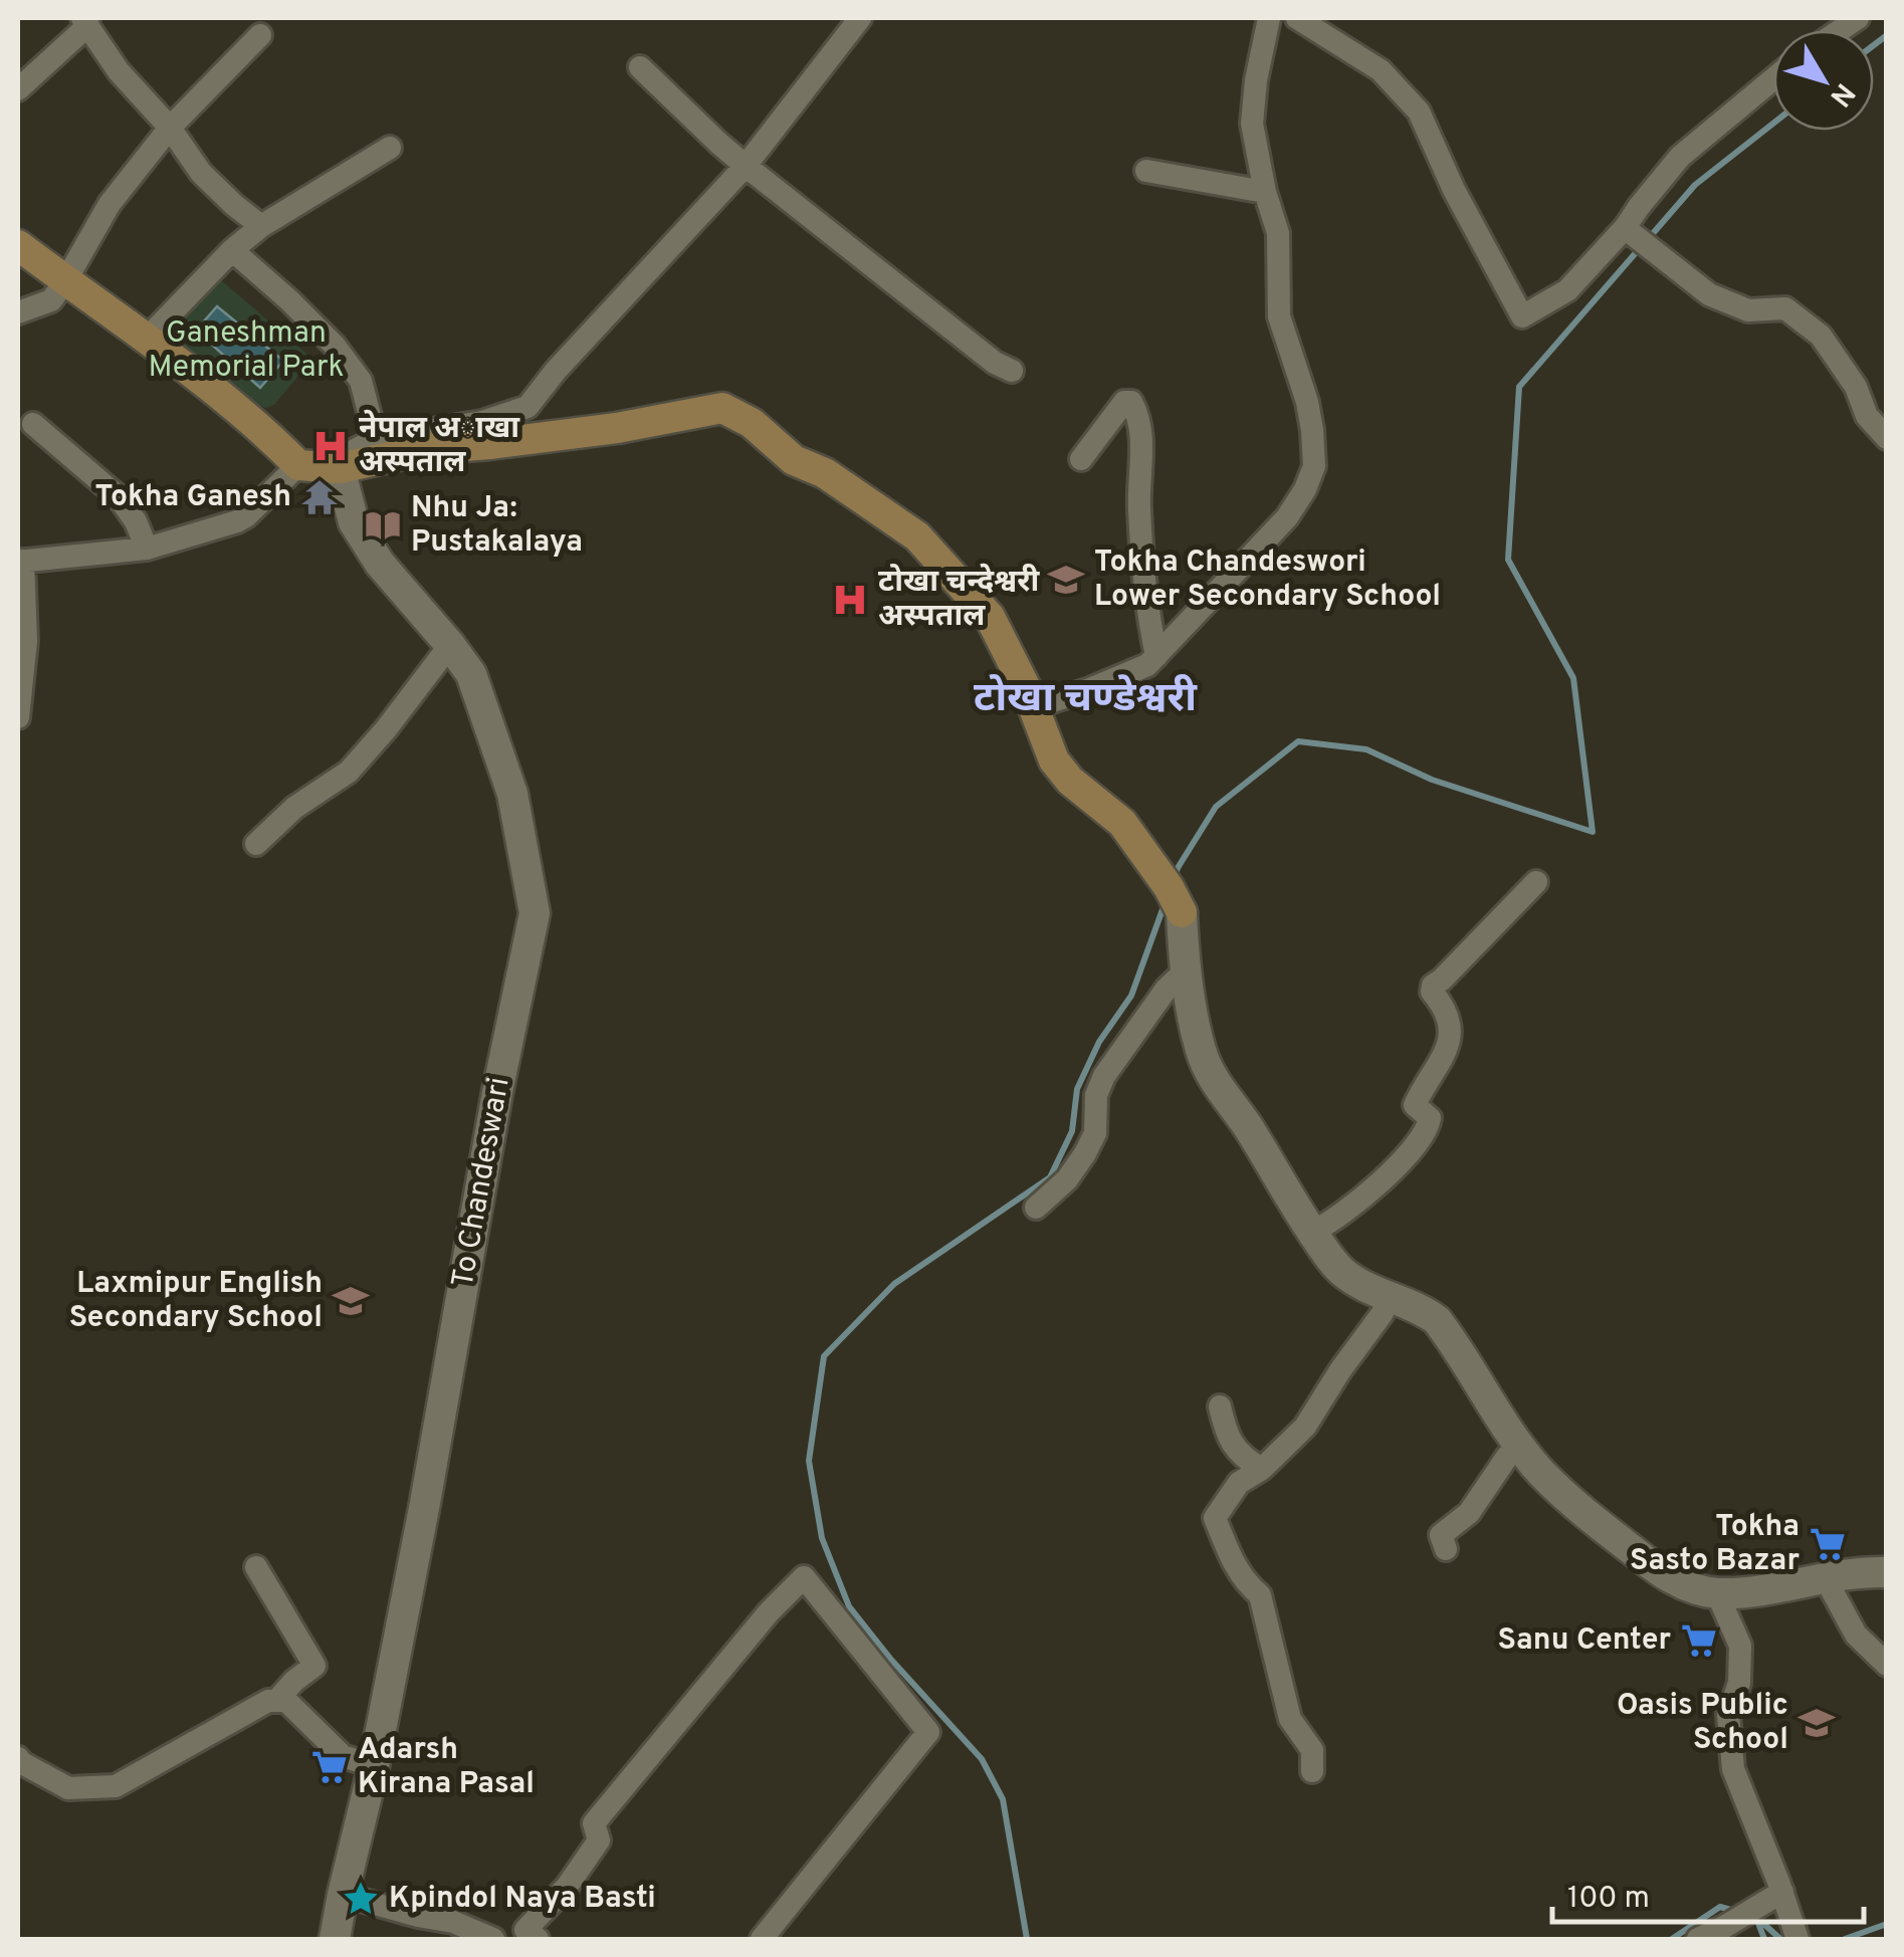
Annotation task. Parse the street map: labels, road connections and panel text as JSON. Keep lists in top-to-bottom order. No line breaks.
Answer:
{"streets":{"street":["To Chandeswari"]},"districts":["टोखा चण्डेश्वरी"],"parks":["Ganeshman Memorial Park"],"places":{"hospital":["नेपाल अाखा अस्पताल","टोखा चन्देश्वरी अस्पताल"],"temple":["Tokha Ganesh"],"library":["Nhu Ja: Pustakalaya"],"school or university":["Tokha Chandeswori Lower Secondary School","Laxmipur English Secondary School","Oasis Public School"],"supermarket":["Tokha Sasto Bazar","Sanu Center","Adarsh Kirana Pasal"],"place":["Kpindol Naya Basti"]},"scale_bar":"100 m","north":"bottom right"}
